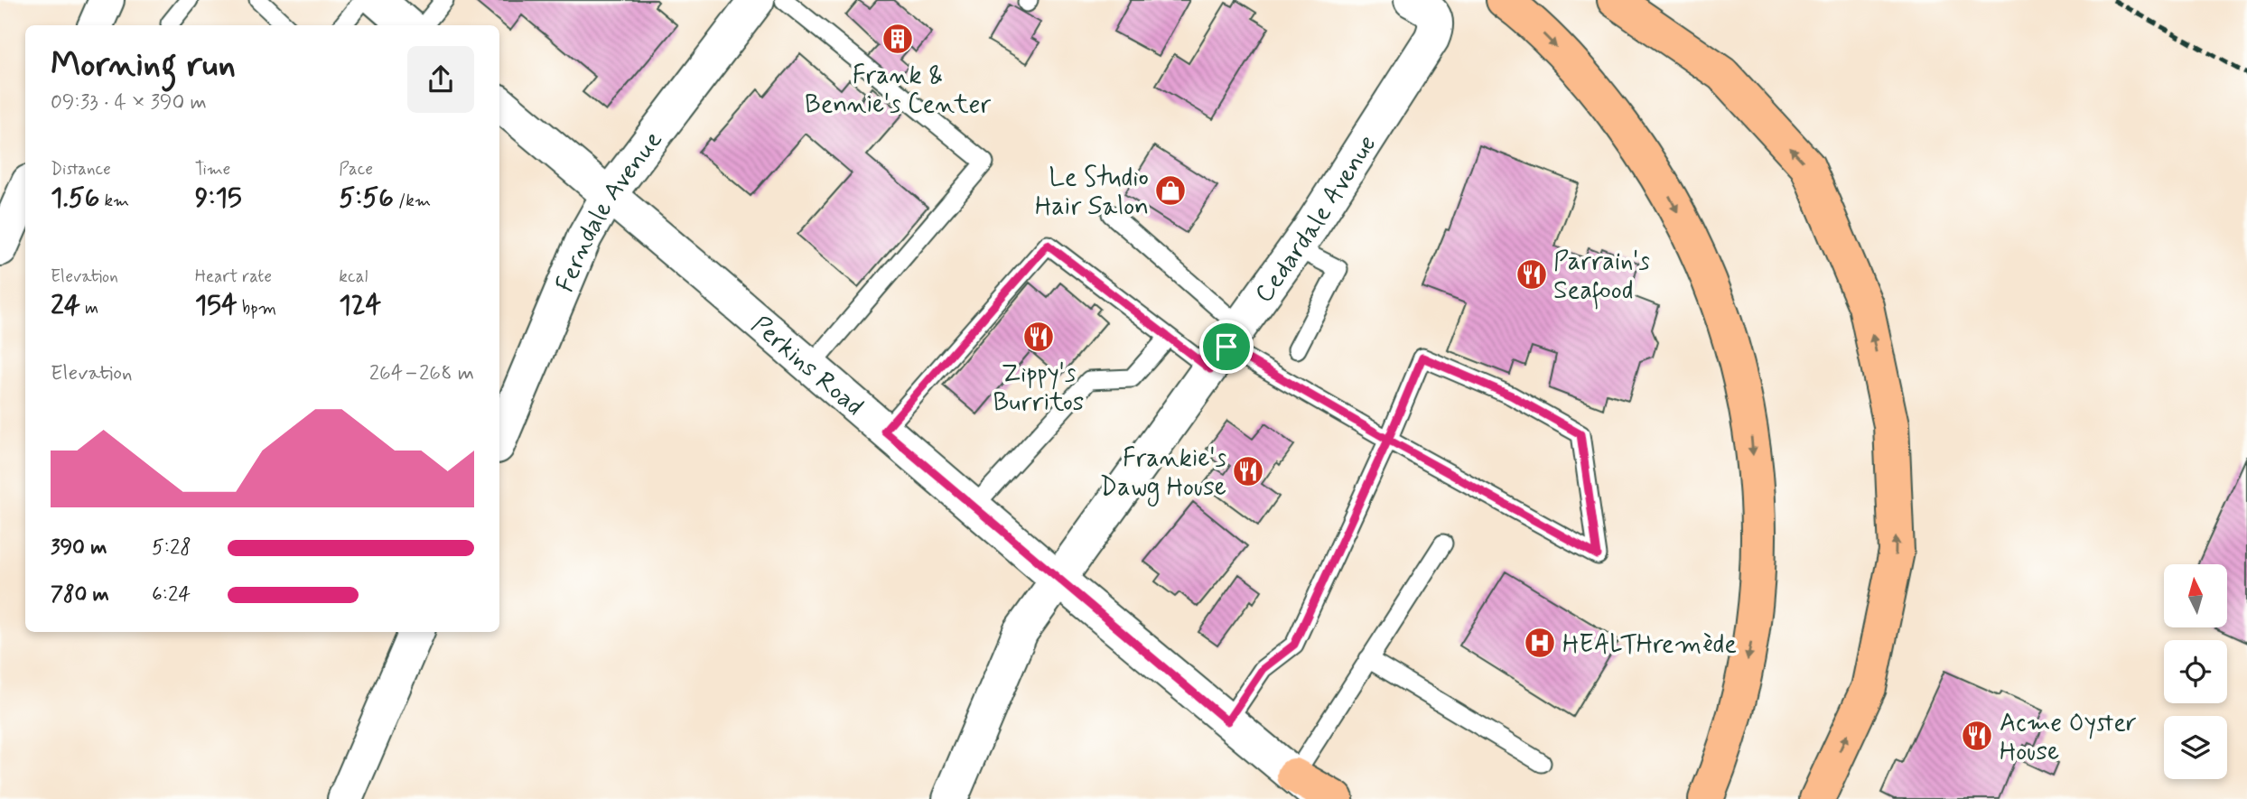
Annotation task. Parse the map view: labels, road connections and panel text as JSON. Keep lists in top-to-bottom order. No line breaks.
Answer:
{"streets":{"street":["Ferndale Avenue","Cedardale Avenue","Perkins Road"]},"crossings":[["Ferndale Avenue","Perkins Road"],["Cedardale Avenue","Perkins Road"]],"places":{"building":["Frank & Bennie's Center"],"shop":["Le Studio Hair Salon"],"restaurant":["Parrain's Seafood","Zippy's Burritos","Frankie's Dawg House","Acme Oyster House"],"hospital":["HEALTHremède"]},"north":"top","page":{"heading":["Morning run","09:33 · 4 × 390 m"],"stats":[["Distance","1.56 km"],["Time","9:15"],["Pace","5:56 /km"],["Elevation","24 m"],["Heart rate","154 bpm"],["kcal","124"]],"chart":["Elevation","264–268 m"],"list":[{"name":"390 m","note":"5:28"},{"name":"780 m","note":"6:24"}]}}
